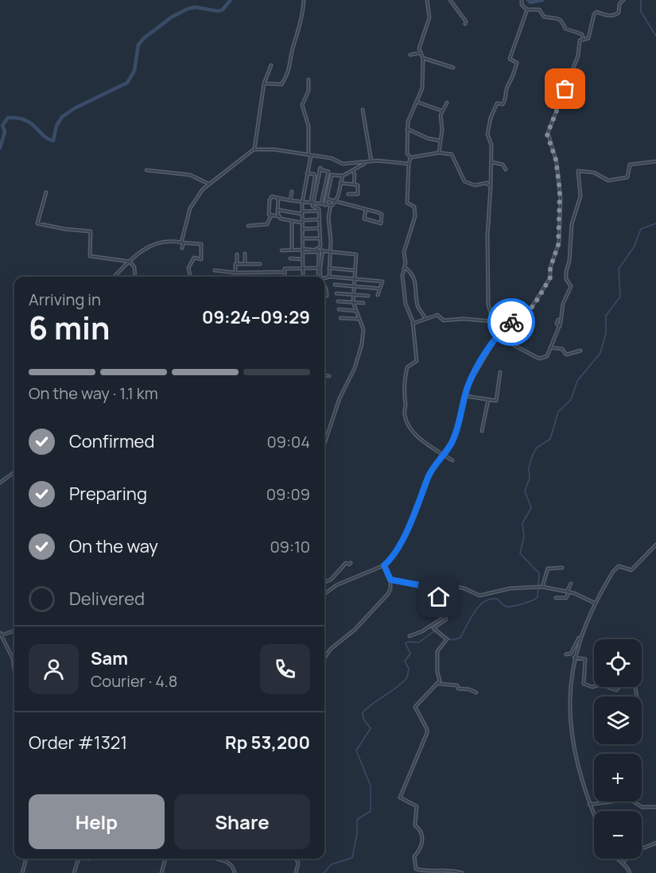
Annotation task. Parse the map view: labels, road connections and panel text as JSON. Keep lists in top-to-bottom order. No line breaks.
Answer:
{"page":{"heading":["6 min","Arriving in","09:24–09:29"],"panel":["Sam","Courier · 4.8","Order #1321","Rp 53,200"],"bar":"On the way · 1.1 km","list":[["Confirmed","09:04"],["Preparing","09:09"],["On the way","09:10"],"Delivered"],"map_buttons":["+","−"],"buttons":["Help","Share"]}}
